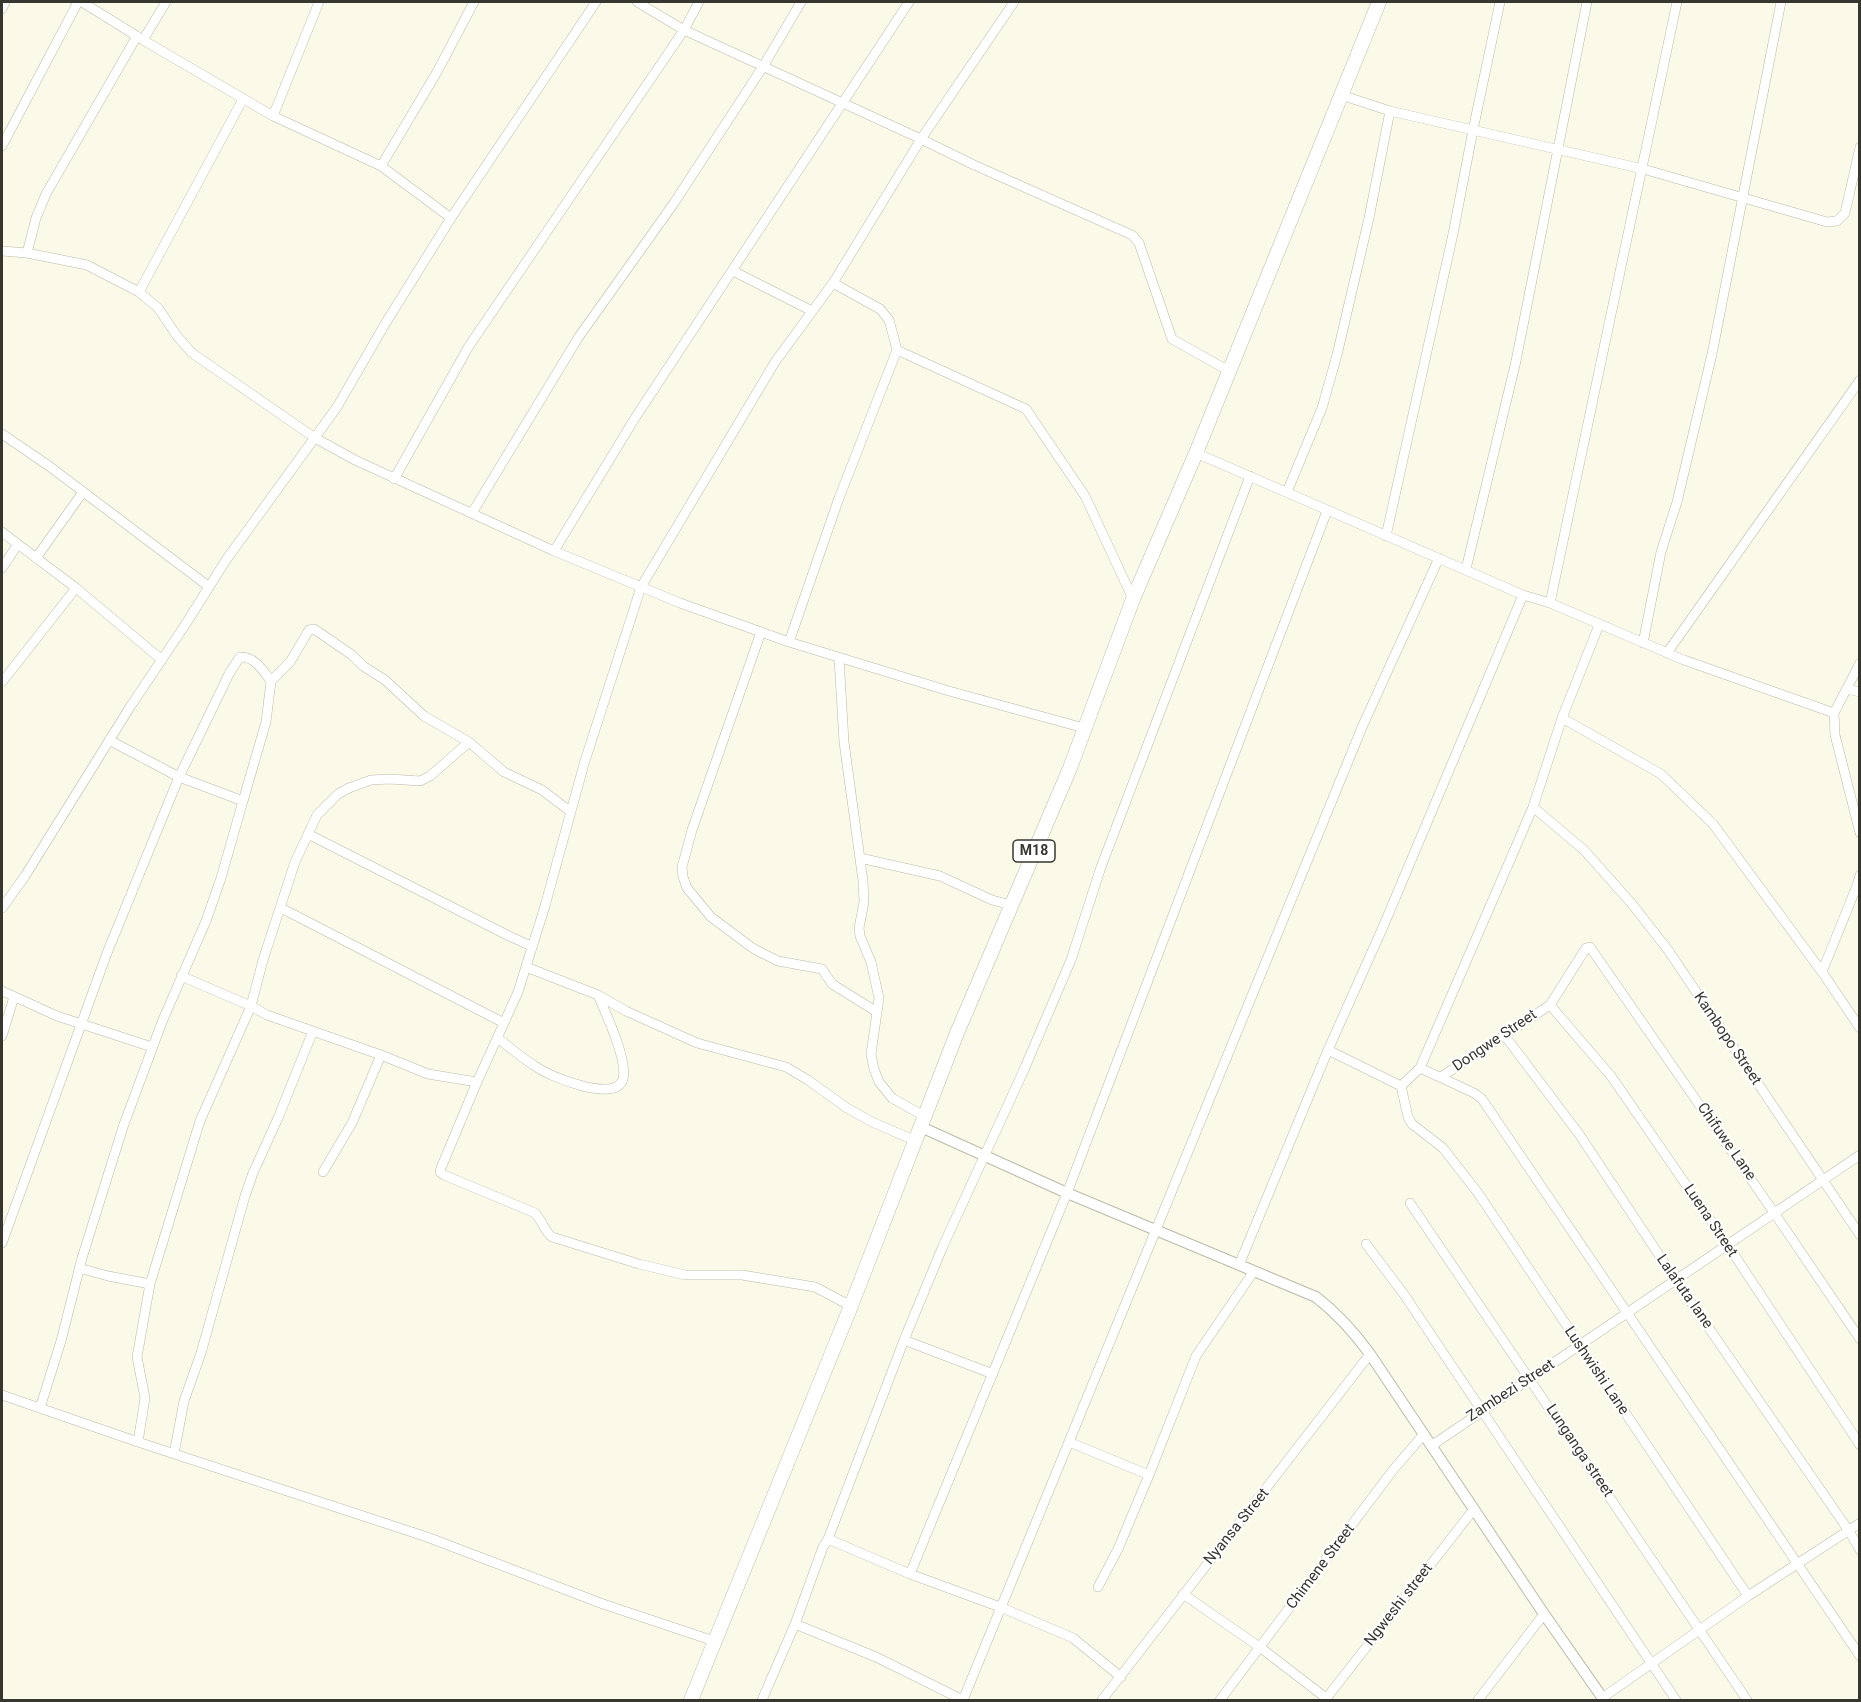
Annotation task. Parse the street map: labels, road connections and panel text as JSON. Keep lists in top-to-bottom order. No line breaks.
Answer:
{"streets":{"main road":["M18"],"street":["Kambopo Street","Dongwe Street","Chifuwe Lane","Luena Street","Lalafuta lane","Lushwishi Lane","Zambezi Street","Lunganga street","Nyansa Street","Chimene Street","Ngweshi street"]},"crossings":[["Kambopo Street","Zambezi Street"],["Dongwe Street","Chifuwe Lane"],["Dongwe Street","Luena Street"],["Dongwe Street","Lalafuta lane"],["Chifuwe Lane","Luena Street"],["Chifuwe Lane","Zambezi Street"],["Luena Street","Zambezi Street"],["Lalafuta lane","Zambezi Street"],["Lushwishi Lane","Zambezi Street"],["Zambezi Street","Lunganga street"]]}
